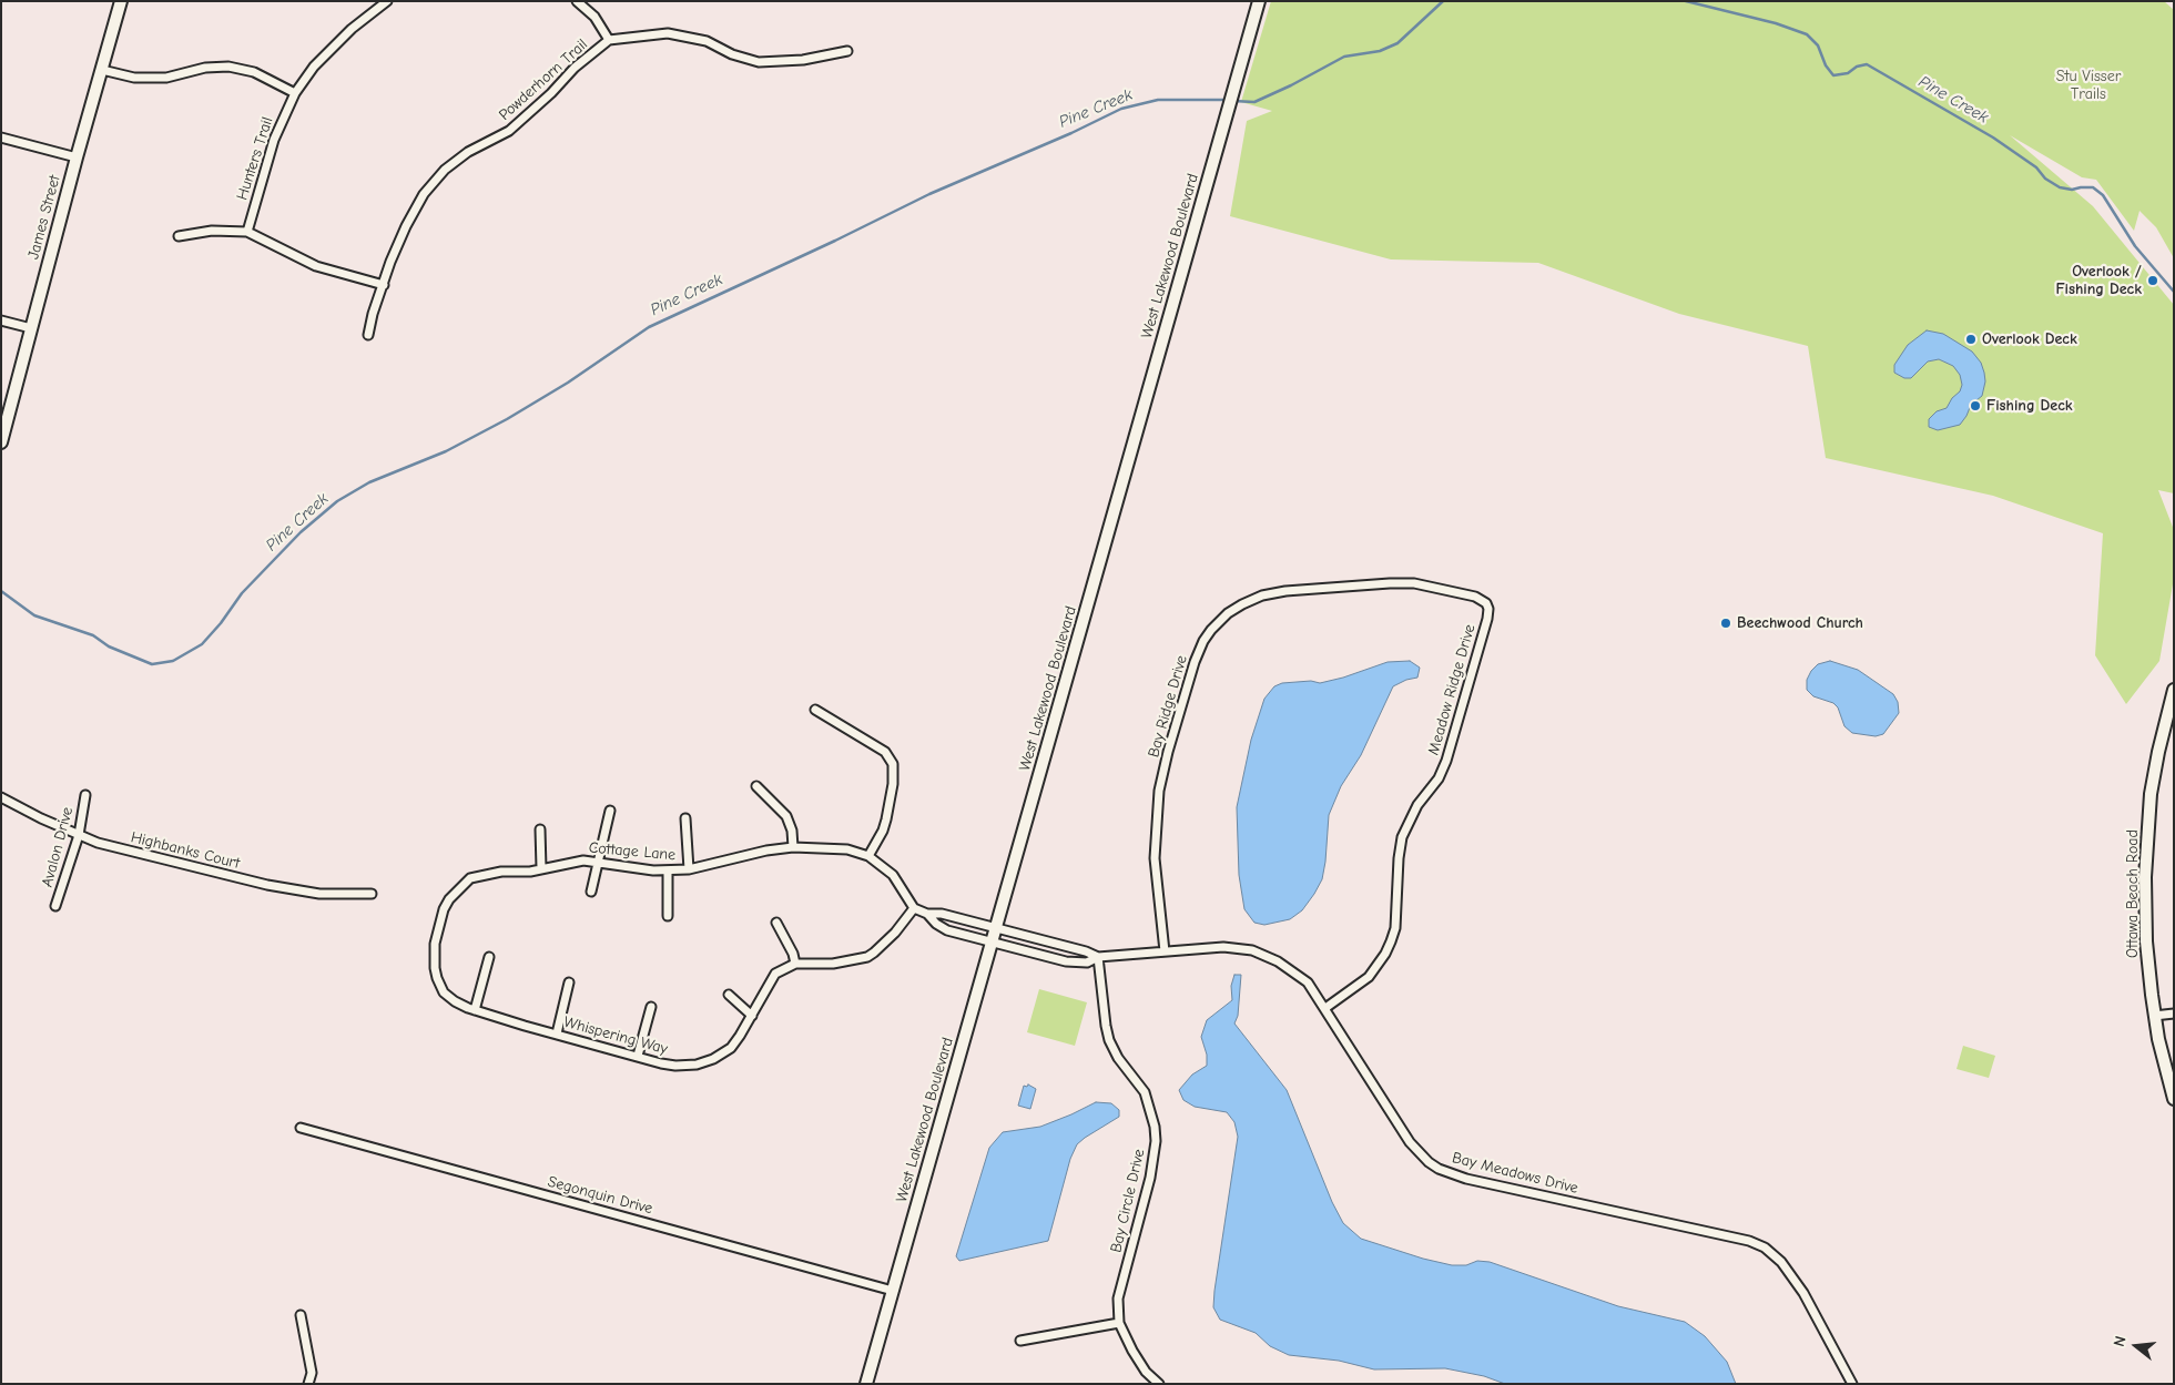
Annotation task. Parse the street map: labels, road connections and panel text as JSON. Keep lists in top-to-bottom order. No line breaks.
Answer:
{"streets":{"street":["Powderhorn Trail","Hunters Trail","James Street","West Lakewood Boulevard","Meadow Ridge Drive","Bay Ridge Drive","Avalon Drive","Highbanks Court","Cottage Lane","Ottawa Beach Road","Whispering Way","Bay Meadows Drive","Segonquin Drive","Bay Circle Drive"]},"crossings":[["West Lakewood Boulevard","Bay Meadows Drive"],["West Lakewood Boulevard","Segonquin Drive"],["Meadow Ridge Drive","Bay Ridge Drive"],["Meadow Ridge Drive","Bay Meadows Drive"],["Bay Ridge Drive","Bay Meadows Drive"],["Avalon Drive","Highbanks Court"],["Cottage Lane","Whispering Way"],["Bay Meadows Drive","Bay Circle Drive"]],"water":["Pine Creek"],"parks":["Stu Visser Trails"],"places":["Overlook / Fishing Deck","Overlook Deck","Fishing Deck","Beechwood Church"],"north":"left"}
